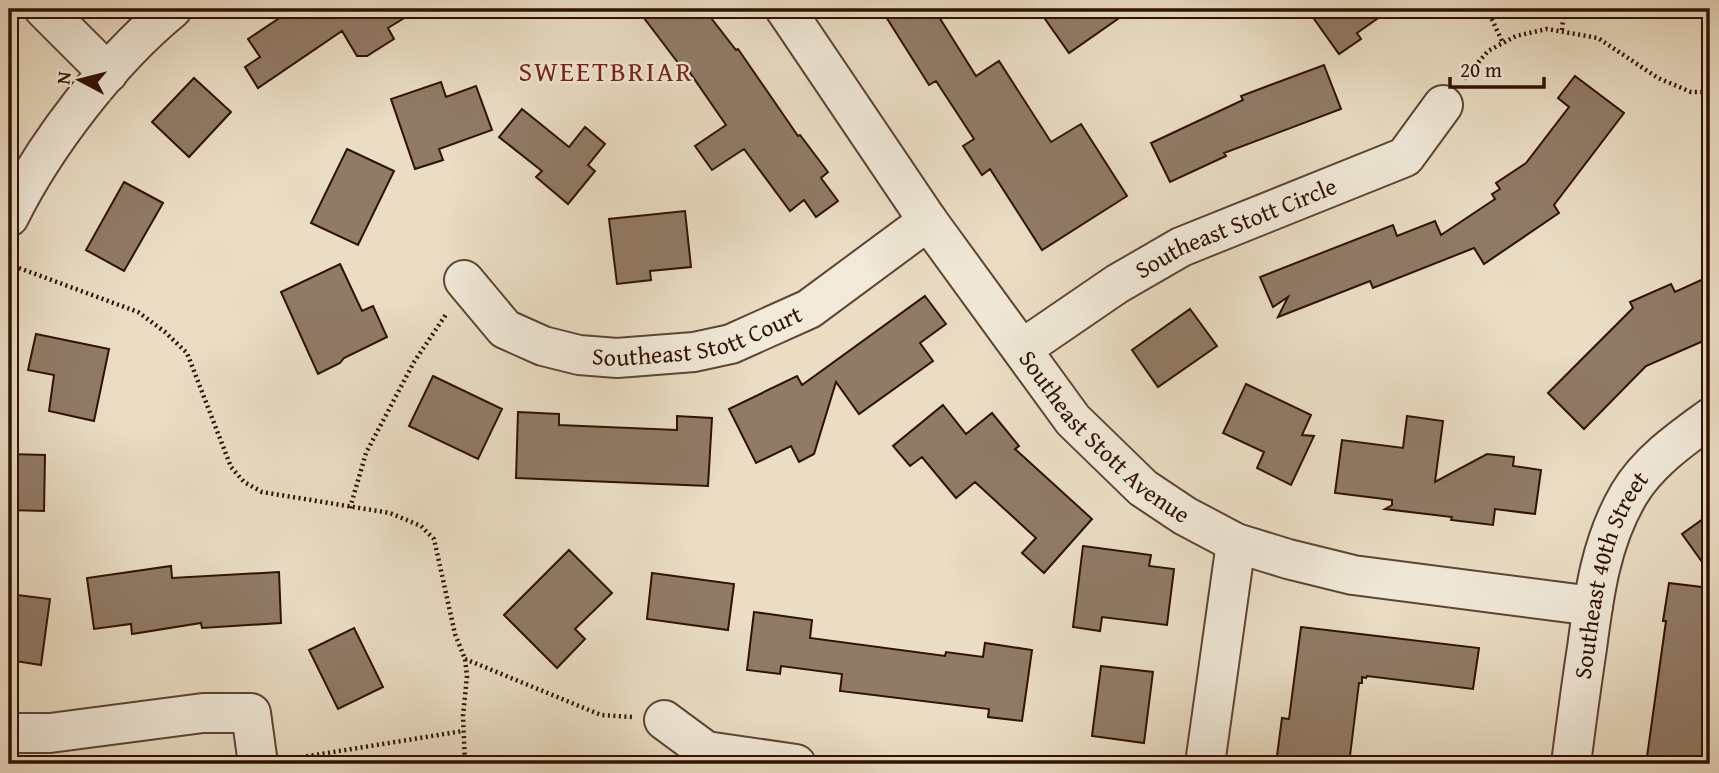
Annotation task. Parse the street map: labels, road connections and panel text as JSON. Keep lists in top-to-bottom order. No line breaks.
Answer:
{"streets":{"street":["Southeast Stott Circle","Southeast Stott Court","Southeast Stott Avenue","Southeast 40th Street"]},"crossings":[["Southeast Stott Circle","Southeast Stott Avenue"],["Southeast Stott Court","Southeast Stott Avenue"],["Southeast Stott Avenue","Southeast 40th Street"]],"districts":["SWEETBRIAR"],"scale_bar":"20 m","north":"left"}
